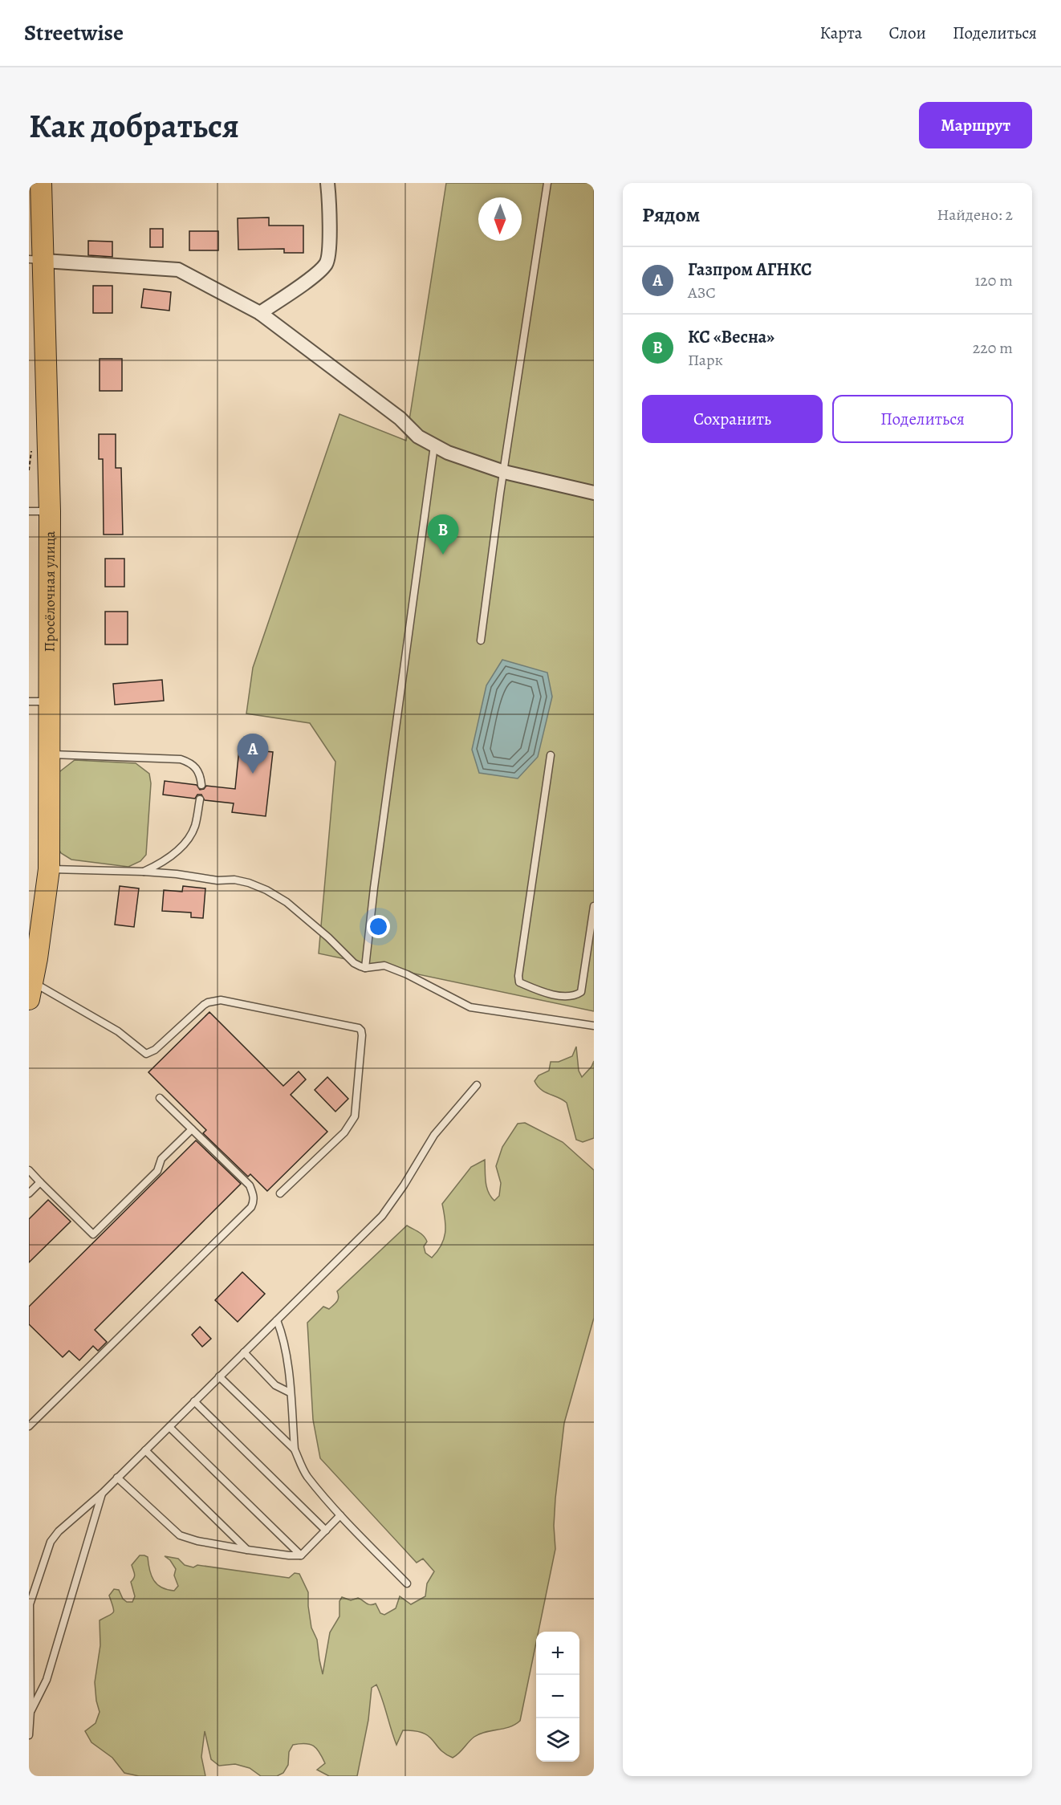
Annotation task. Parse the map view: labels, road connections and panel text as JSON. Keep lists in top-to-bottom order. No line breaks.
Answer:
{"streets":{"main road":["Просёлочная улица"]},"north":"bottom","page":{"header":"Streetwise","nav":["Карта","Слои","Поделиться"],"buttons":["Маршрут",["Сохранить","Поделиться"]],"title":"Как добраться","heading":["Рядом","Найдено: 2"],"list":[{"mark":"A","name":"Газпром АГНКС","note":"АЗС","value":"120 m"},{"mark":"B","name":"КС «Весна»","note":"Парк","value":"220 m"}],"pins":["B","A"],"map_buttons":["+","−"]}}
